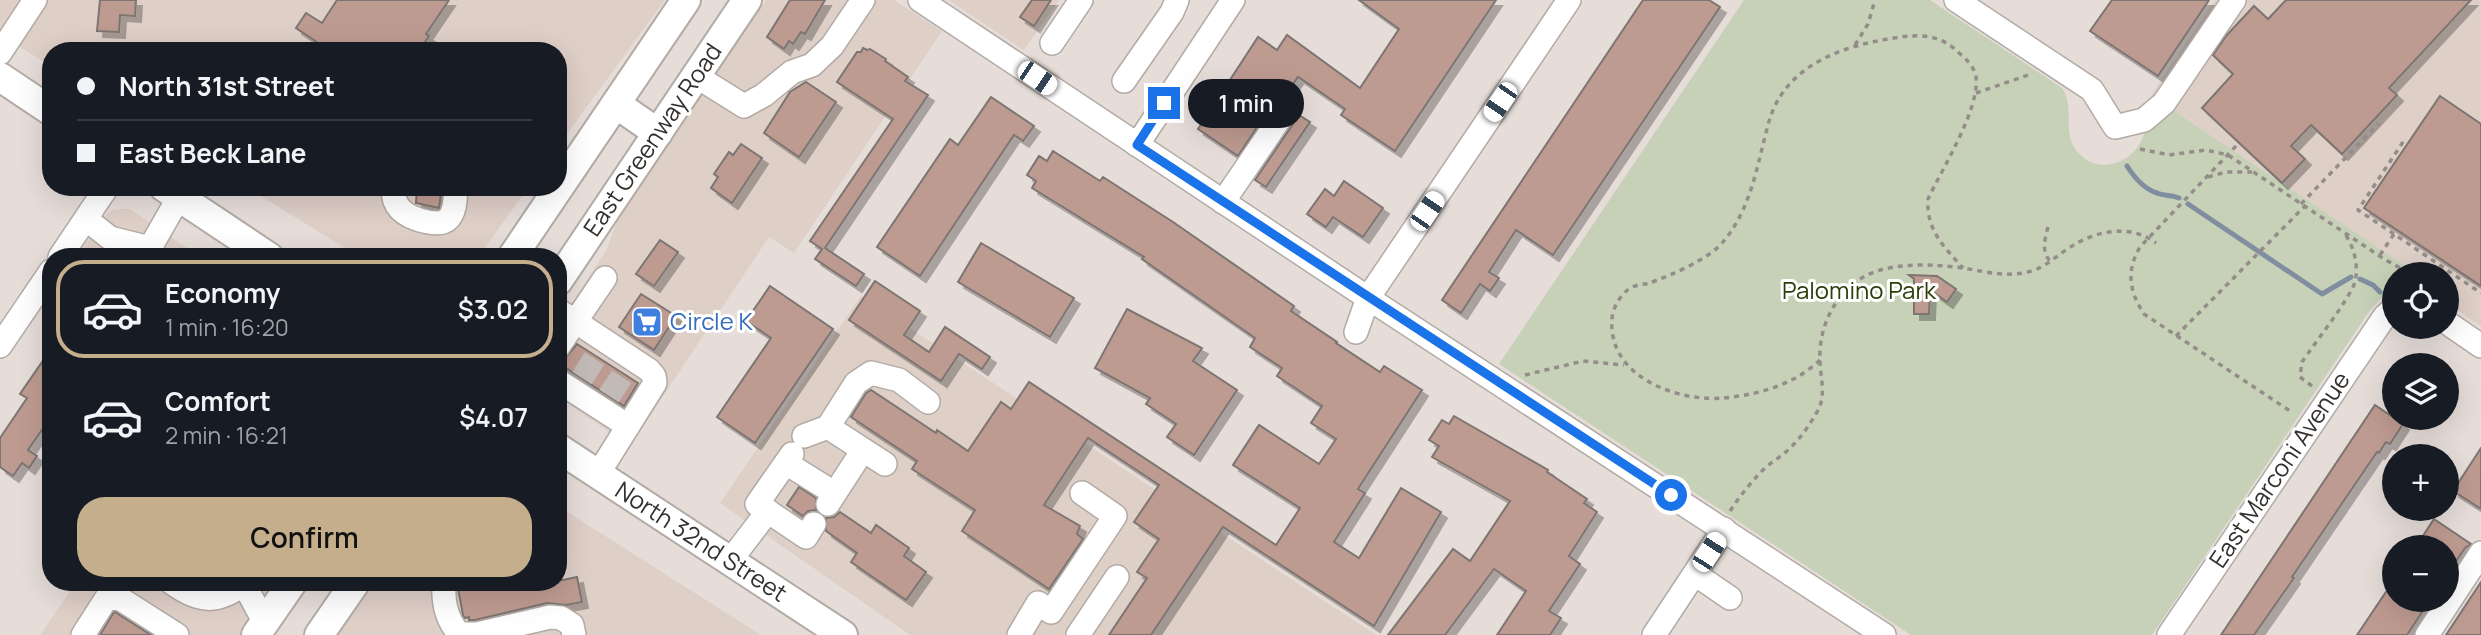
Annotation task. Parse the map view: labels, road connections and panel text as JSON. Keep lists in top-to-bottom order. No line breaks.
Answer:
{"streets":{"main road":["East Greenway Road","North 32nd Street"],"street":["East Marconi Avenue"]},"parks":["Palomino Park"],"places":{"supermarket":["Circle K"]},"page":{"banner":["North 31st Street","East Beck Lane"],"bubble":"1 min","list":[{"name":"Economy","note":"1 min · 16:20","value":"$3.02"},{"name":"Comfort","note":"2 min · 16:21","value":"$4.07"}],"map_buttons":["+","−"],"buttons":"Confirm"}}
